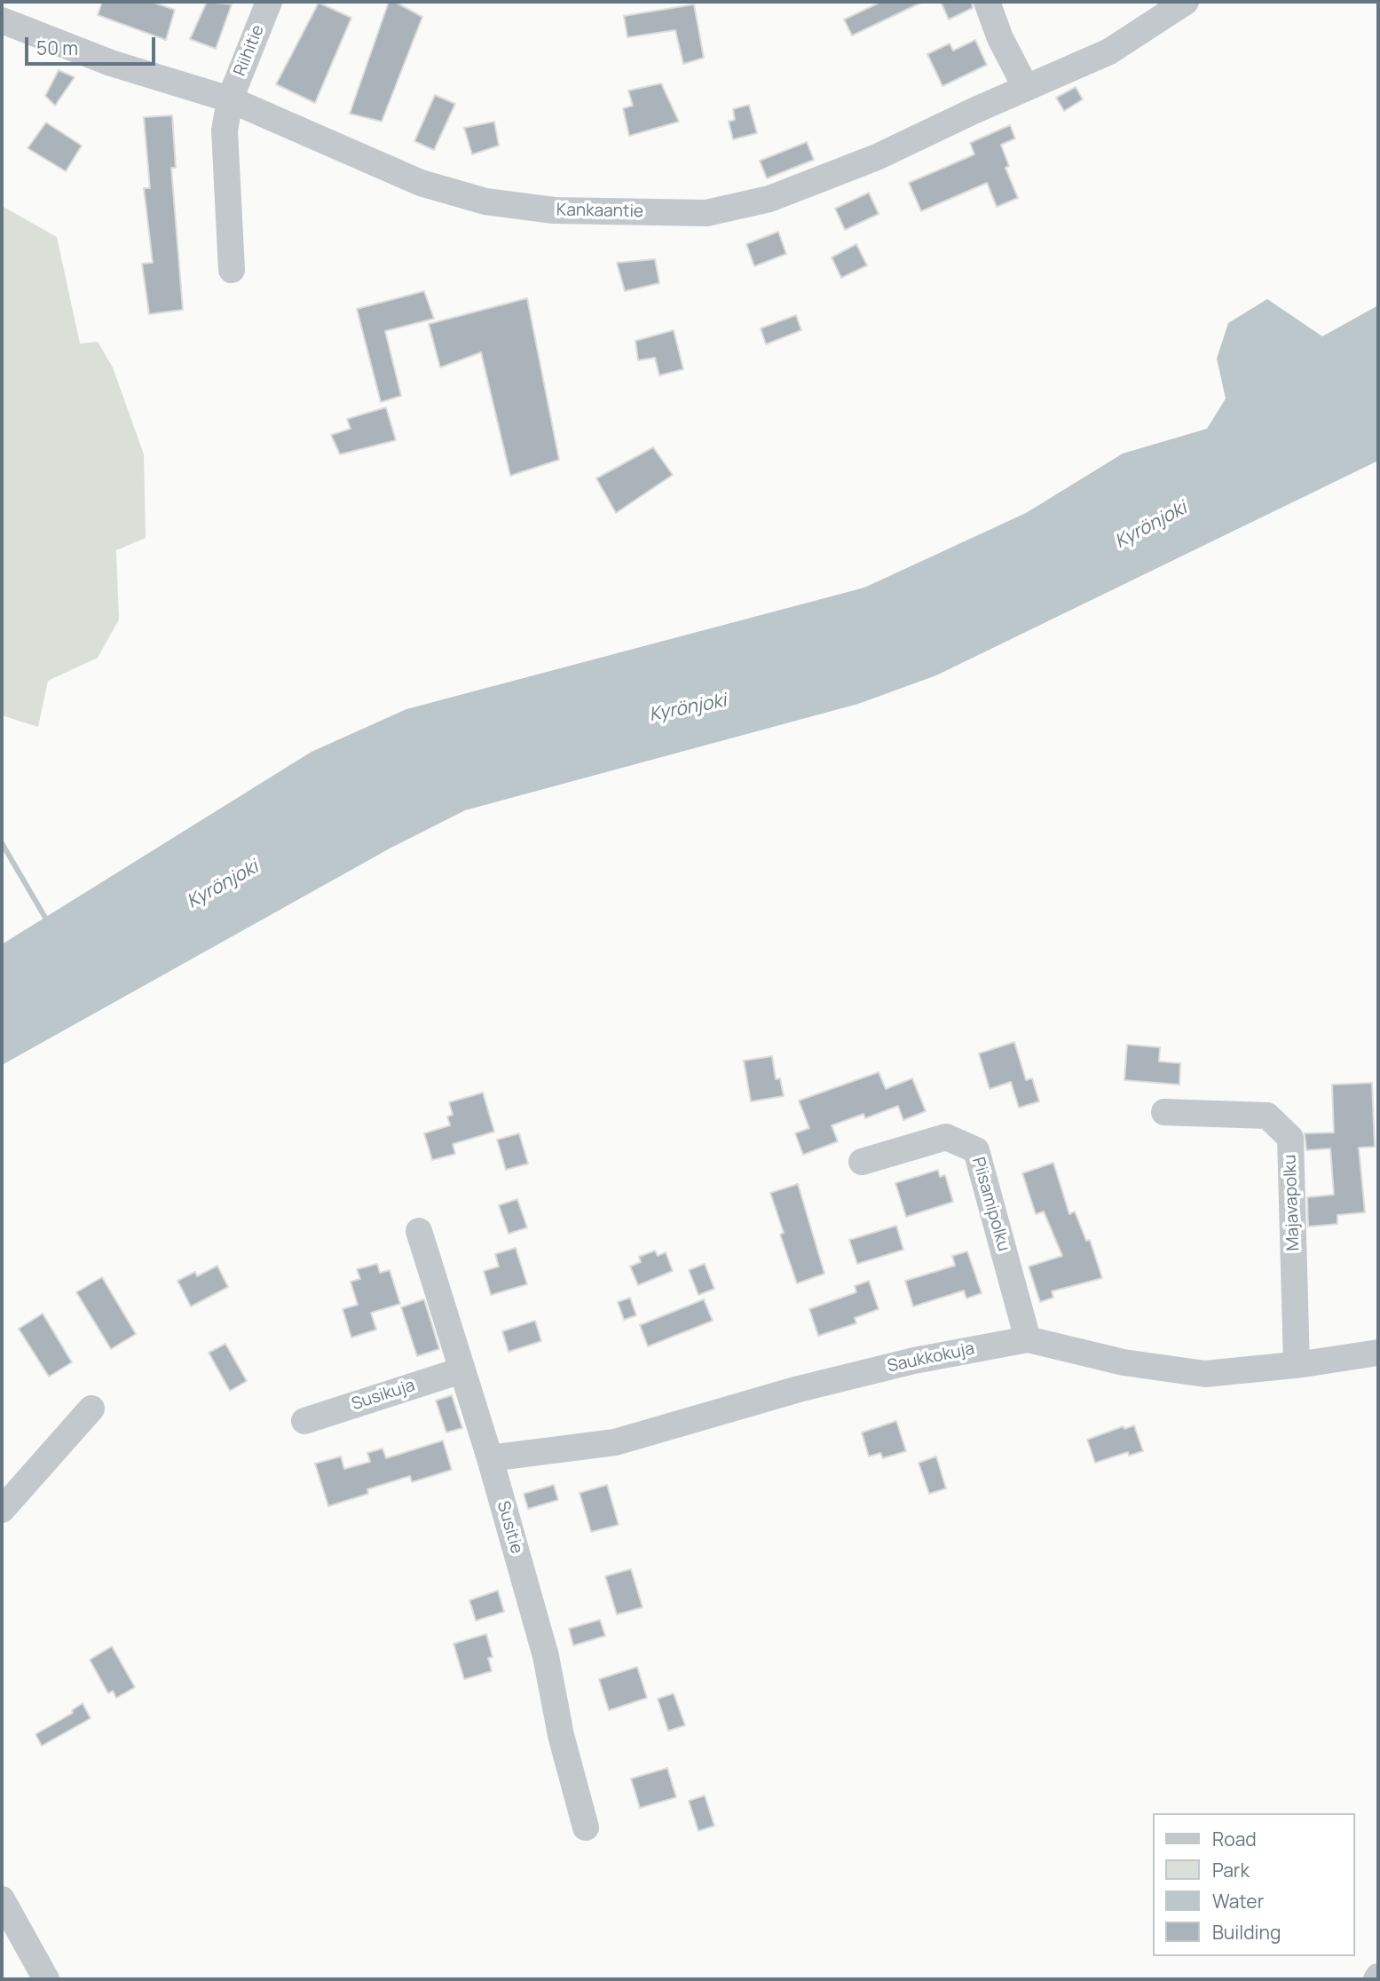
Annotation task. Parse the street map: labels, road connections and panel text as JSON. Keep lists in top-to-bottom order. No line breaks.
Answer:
{"streets":{"street":["Riihitie","Kankaantie","Majavapolku","Piisamipolku","Saukkokuja","Susikuja","Susitie"]},"crossings":[["Riihitie","Kankaantie"],["Majavapolku","Saukkokuja"],["Piisamipolku","Saukkokuja"],["Saukkokuja","Susitie"],["Susikuja","Susitie"]],"water":["Kyrönjoki"],"legend":["Road","Park","Water","Building"],"scale_bar":"50 m"}
